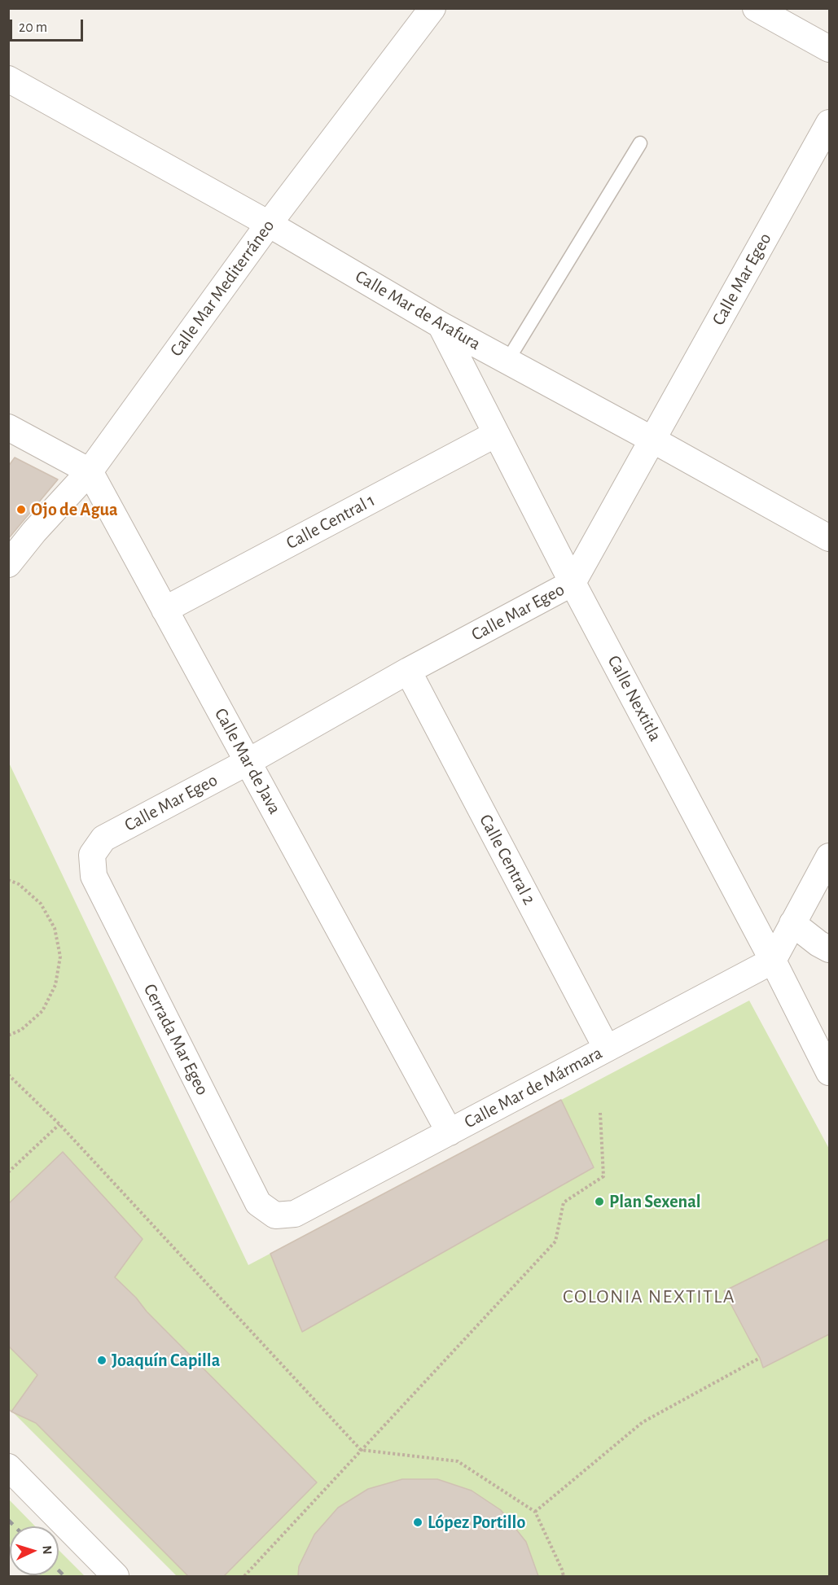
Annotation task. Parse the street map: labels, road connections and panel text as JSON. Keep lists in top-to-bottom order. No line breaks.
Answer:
{"streets":{"street":["Calle Mar Egeo","Calle Mar Mediterráneo","Calle Mar de Arafura","Calle Central 1","Calle Nextitla","Calle Mar de Java","Calle Central 2","Cerrada Mar Egeo","Calle Mar de Mármara"]},"crossings":[["Calle Mar Egeo","Calle Mar de Arafura"],["Calle Mar Egeo","Calle Nextitla"],["Calle Mar Egeo","Calle Mar de Java"],["Calle Mar Egeo","Calle Central 2"],["Calle Mar Egeo","Cerrada Mar Egeo"],["Calle Mar Mediterráneo","Calle Mar de Arafura"],["Calle Mar Mediterráneo","Calle Mar de Java"],["Calle Mar de Arafura","Calle Nextitla"],["Calle Central 1","Calle Nextitla"],["Calle Central 1","Calle Mar de Java"],["Calle Nextitla","Calle Mar de Mármara"],["Calle Mar de Java","Calle Mar de Mármara"],["Calle Central 2","Calle Mar de Mármara"],["Cerrada Mar Egeo","Calle Mar de Mármara"]],"districts":["COLONIA NEXTITLA"],"places":["Ojo de Agua","Plan Sexenal","Joaquín Capilla","López Portillo"],"scale_bar":"20 m","north":"right"}
